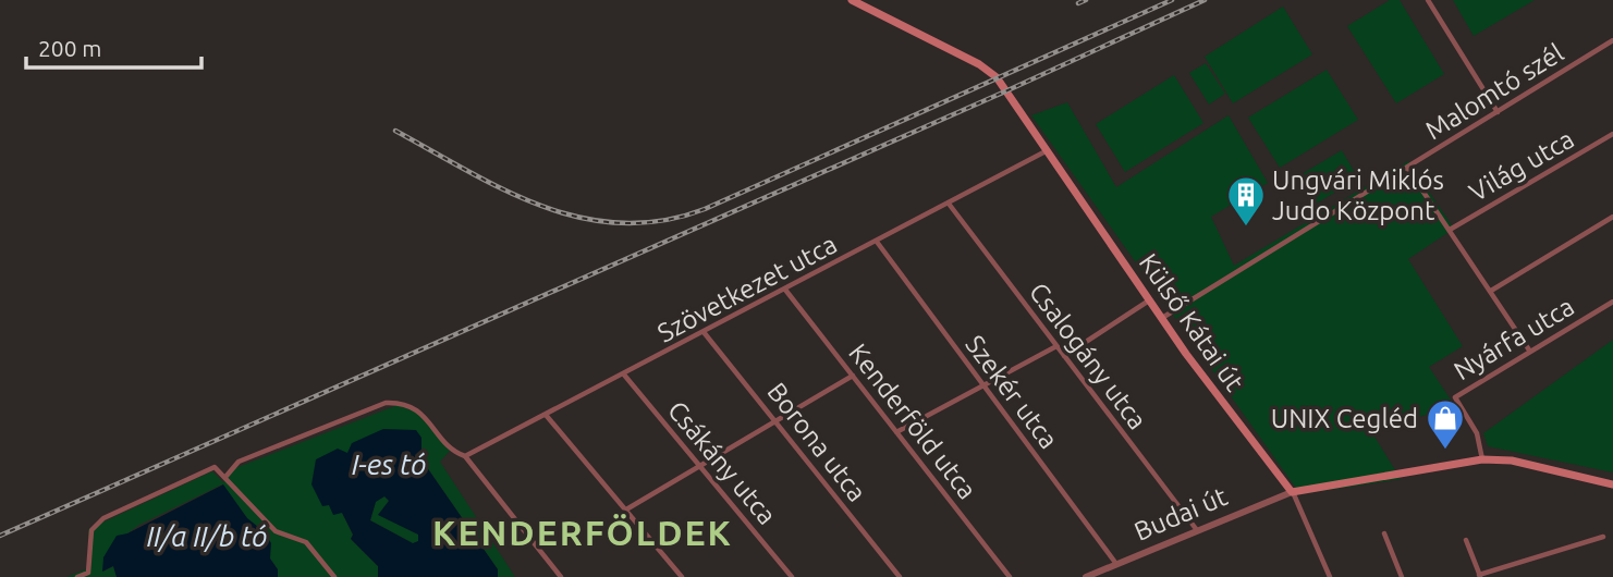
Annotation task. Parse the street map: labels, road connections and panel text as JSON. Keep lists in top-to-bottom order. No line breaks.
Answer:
{"streets":{"main road":["Külső Kátai út"],"street":["Malomtó szél","Világ utca","Szövetkezet utca","Nyárfa utca","Csalogány utca","Szekér utca","Kenderföld utca","Borona utca","Csákány utca","Budai út"]},"crossings":[["Malomtó szél","Külső Kátai út"],["Szövetkezet utca","Külső Kátai út"],["Szövetkezet utca","Csalogány utca"],["Szövetkezet utca","Szekér utca"],["Szövetkezet utca","Kenderföld utca"],["Szövetkezet utca","Borona utca"],["Szövetkezet utca","Csákány utca"],["Külső Kátai út","Budai út"],["Csalogány utca","Budai út"],["Szekér utca","Budai út"]],"districts":["KENDERFÖLDEK"],"water":["I-es tó","II/a II/b tó"],"places":{"building":["Ungvári Miklós Judo Központ"],"shop":["UNIX Cegléd"]},"scale_bar":"200 m"}
